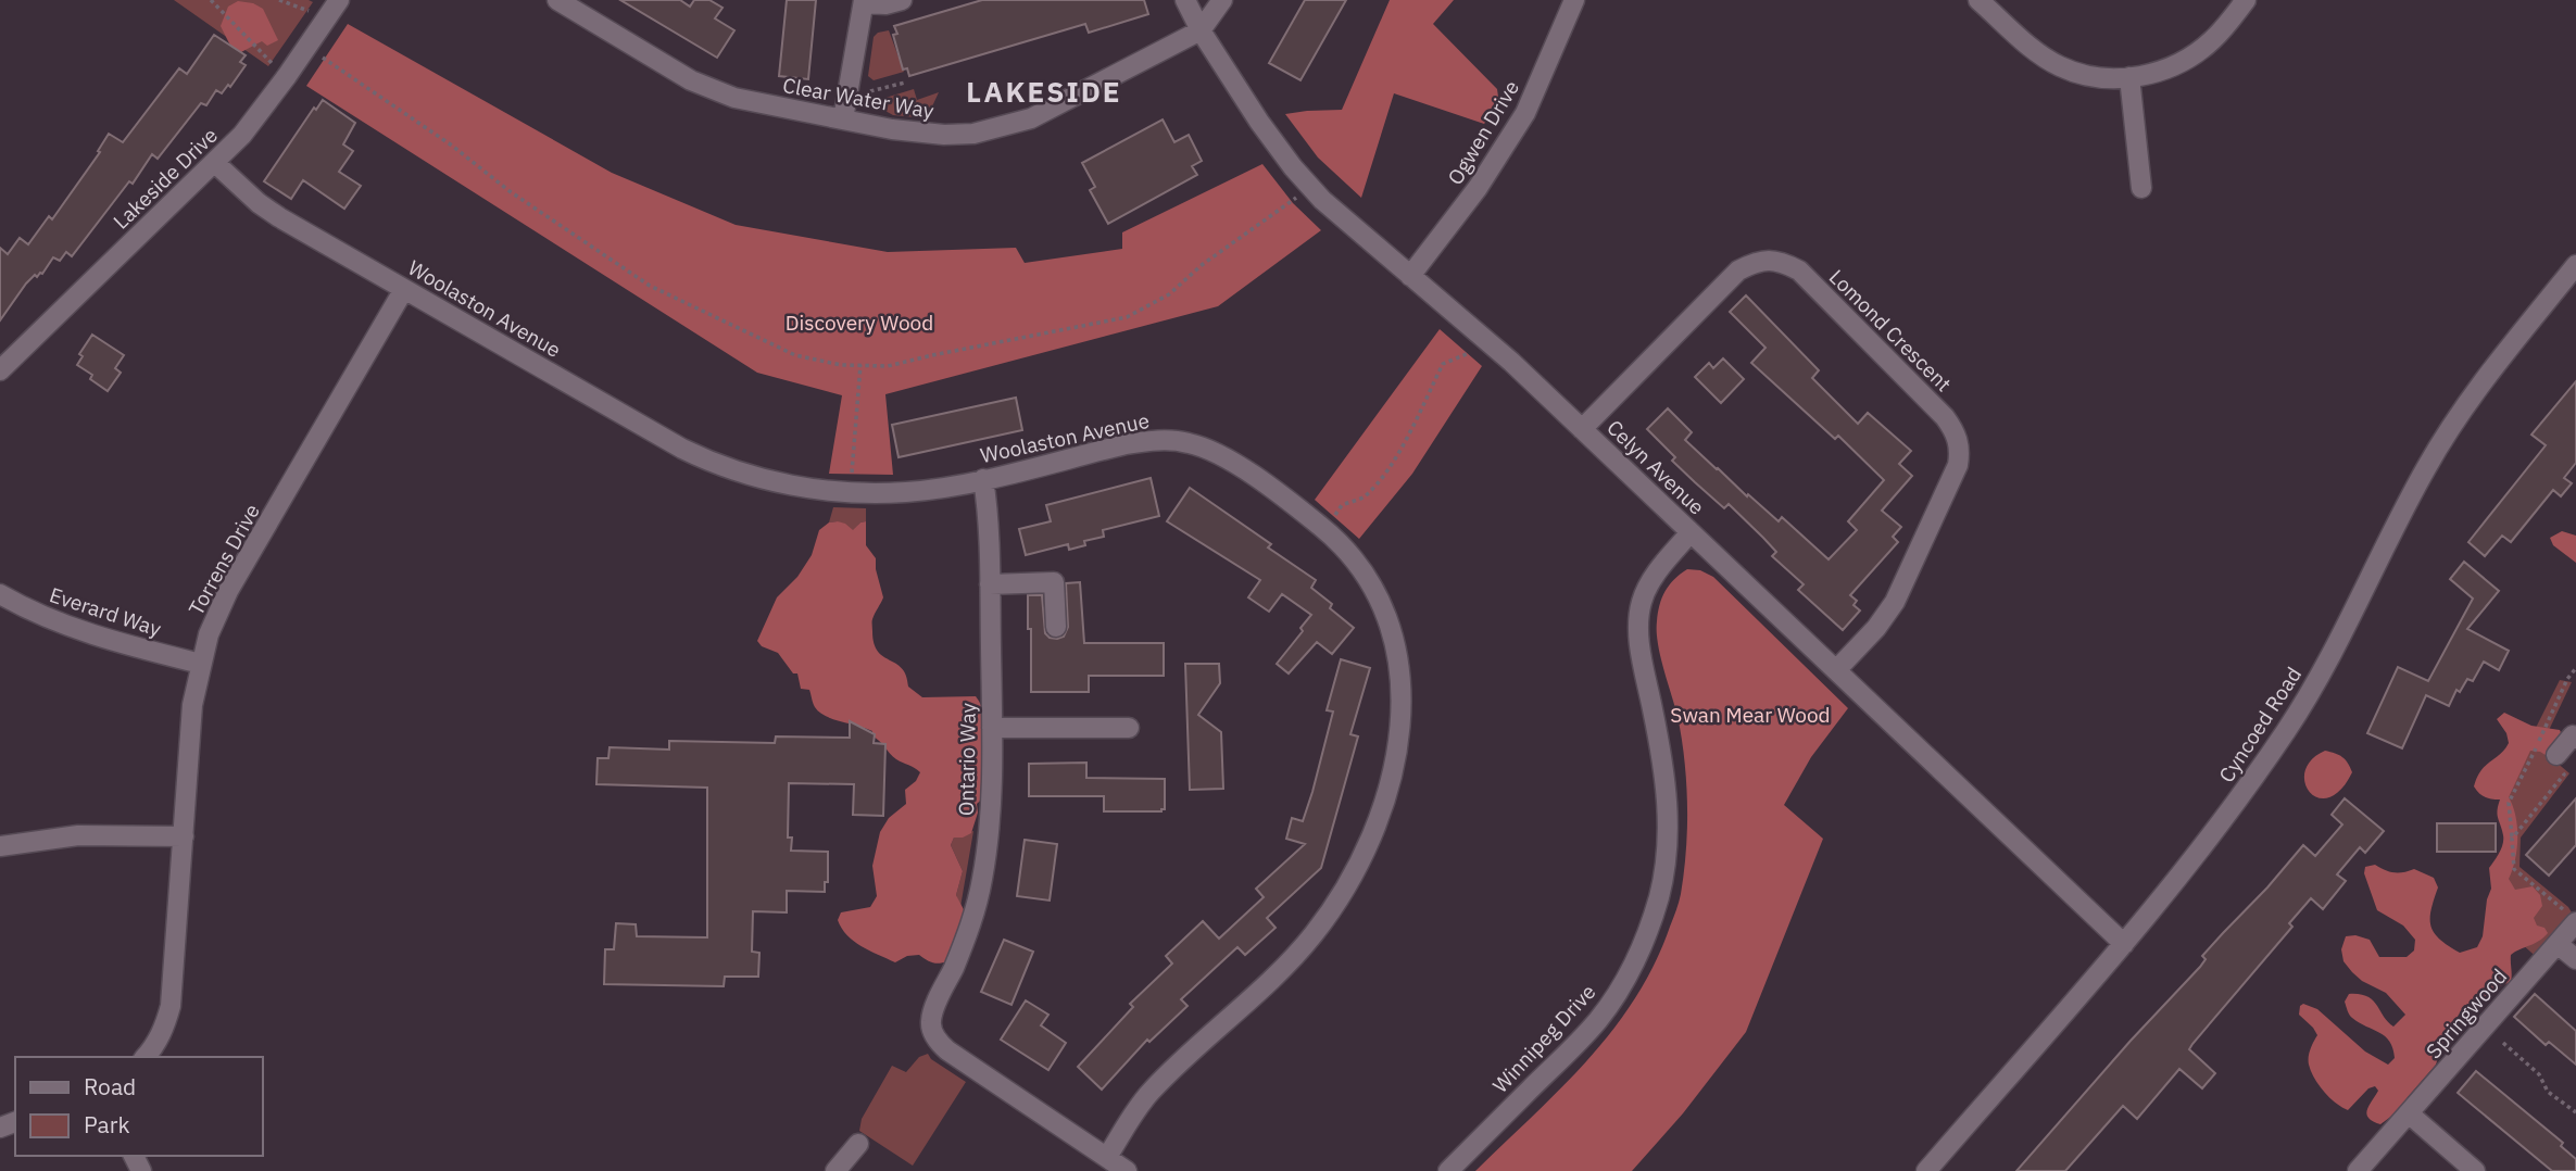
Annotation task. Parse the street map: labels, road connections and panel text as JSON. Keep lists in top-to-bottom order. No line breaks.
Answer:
{"streets":{"street":["Clear Water Way","Ogwen Drive","Lakeside Drive","Woolaston Avenue","Lomond Crescent","Celyn Avenue","Torrens Drive","Everard Way","Cyncoed Road","Ontario Way","Springwood","Winnipeg Drive"]},"crossings":[["Clear Water Way","Celyn Avenue"],["Ogwen Drive","Celyn Avenue"],["Lakeside Drive","Woolaston Avenue"],["Woolaston Avenue","Torrens Drive"],["Woolaston Avenue","Ontario Way"],["Lomond Crescent","Celyn Avenue"],["Celyn Avenue","Cyncoed Road"],["Celyn Avenue","Winnipeg Drive"],["Torrens Drive","Everard Way"]],"districts":["LAKESIDE"],"parks":["Discovery Wood","Swan Mear Wood"],"legend":["Road","Park"]}
